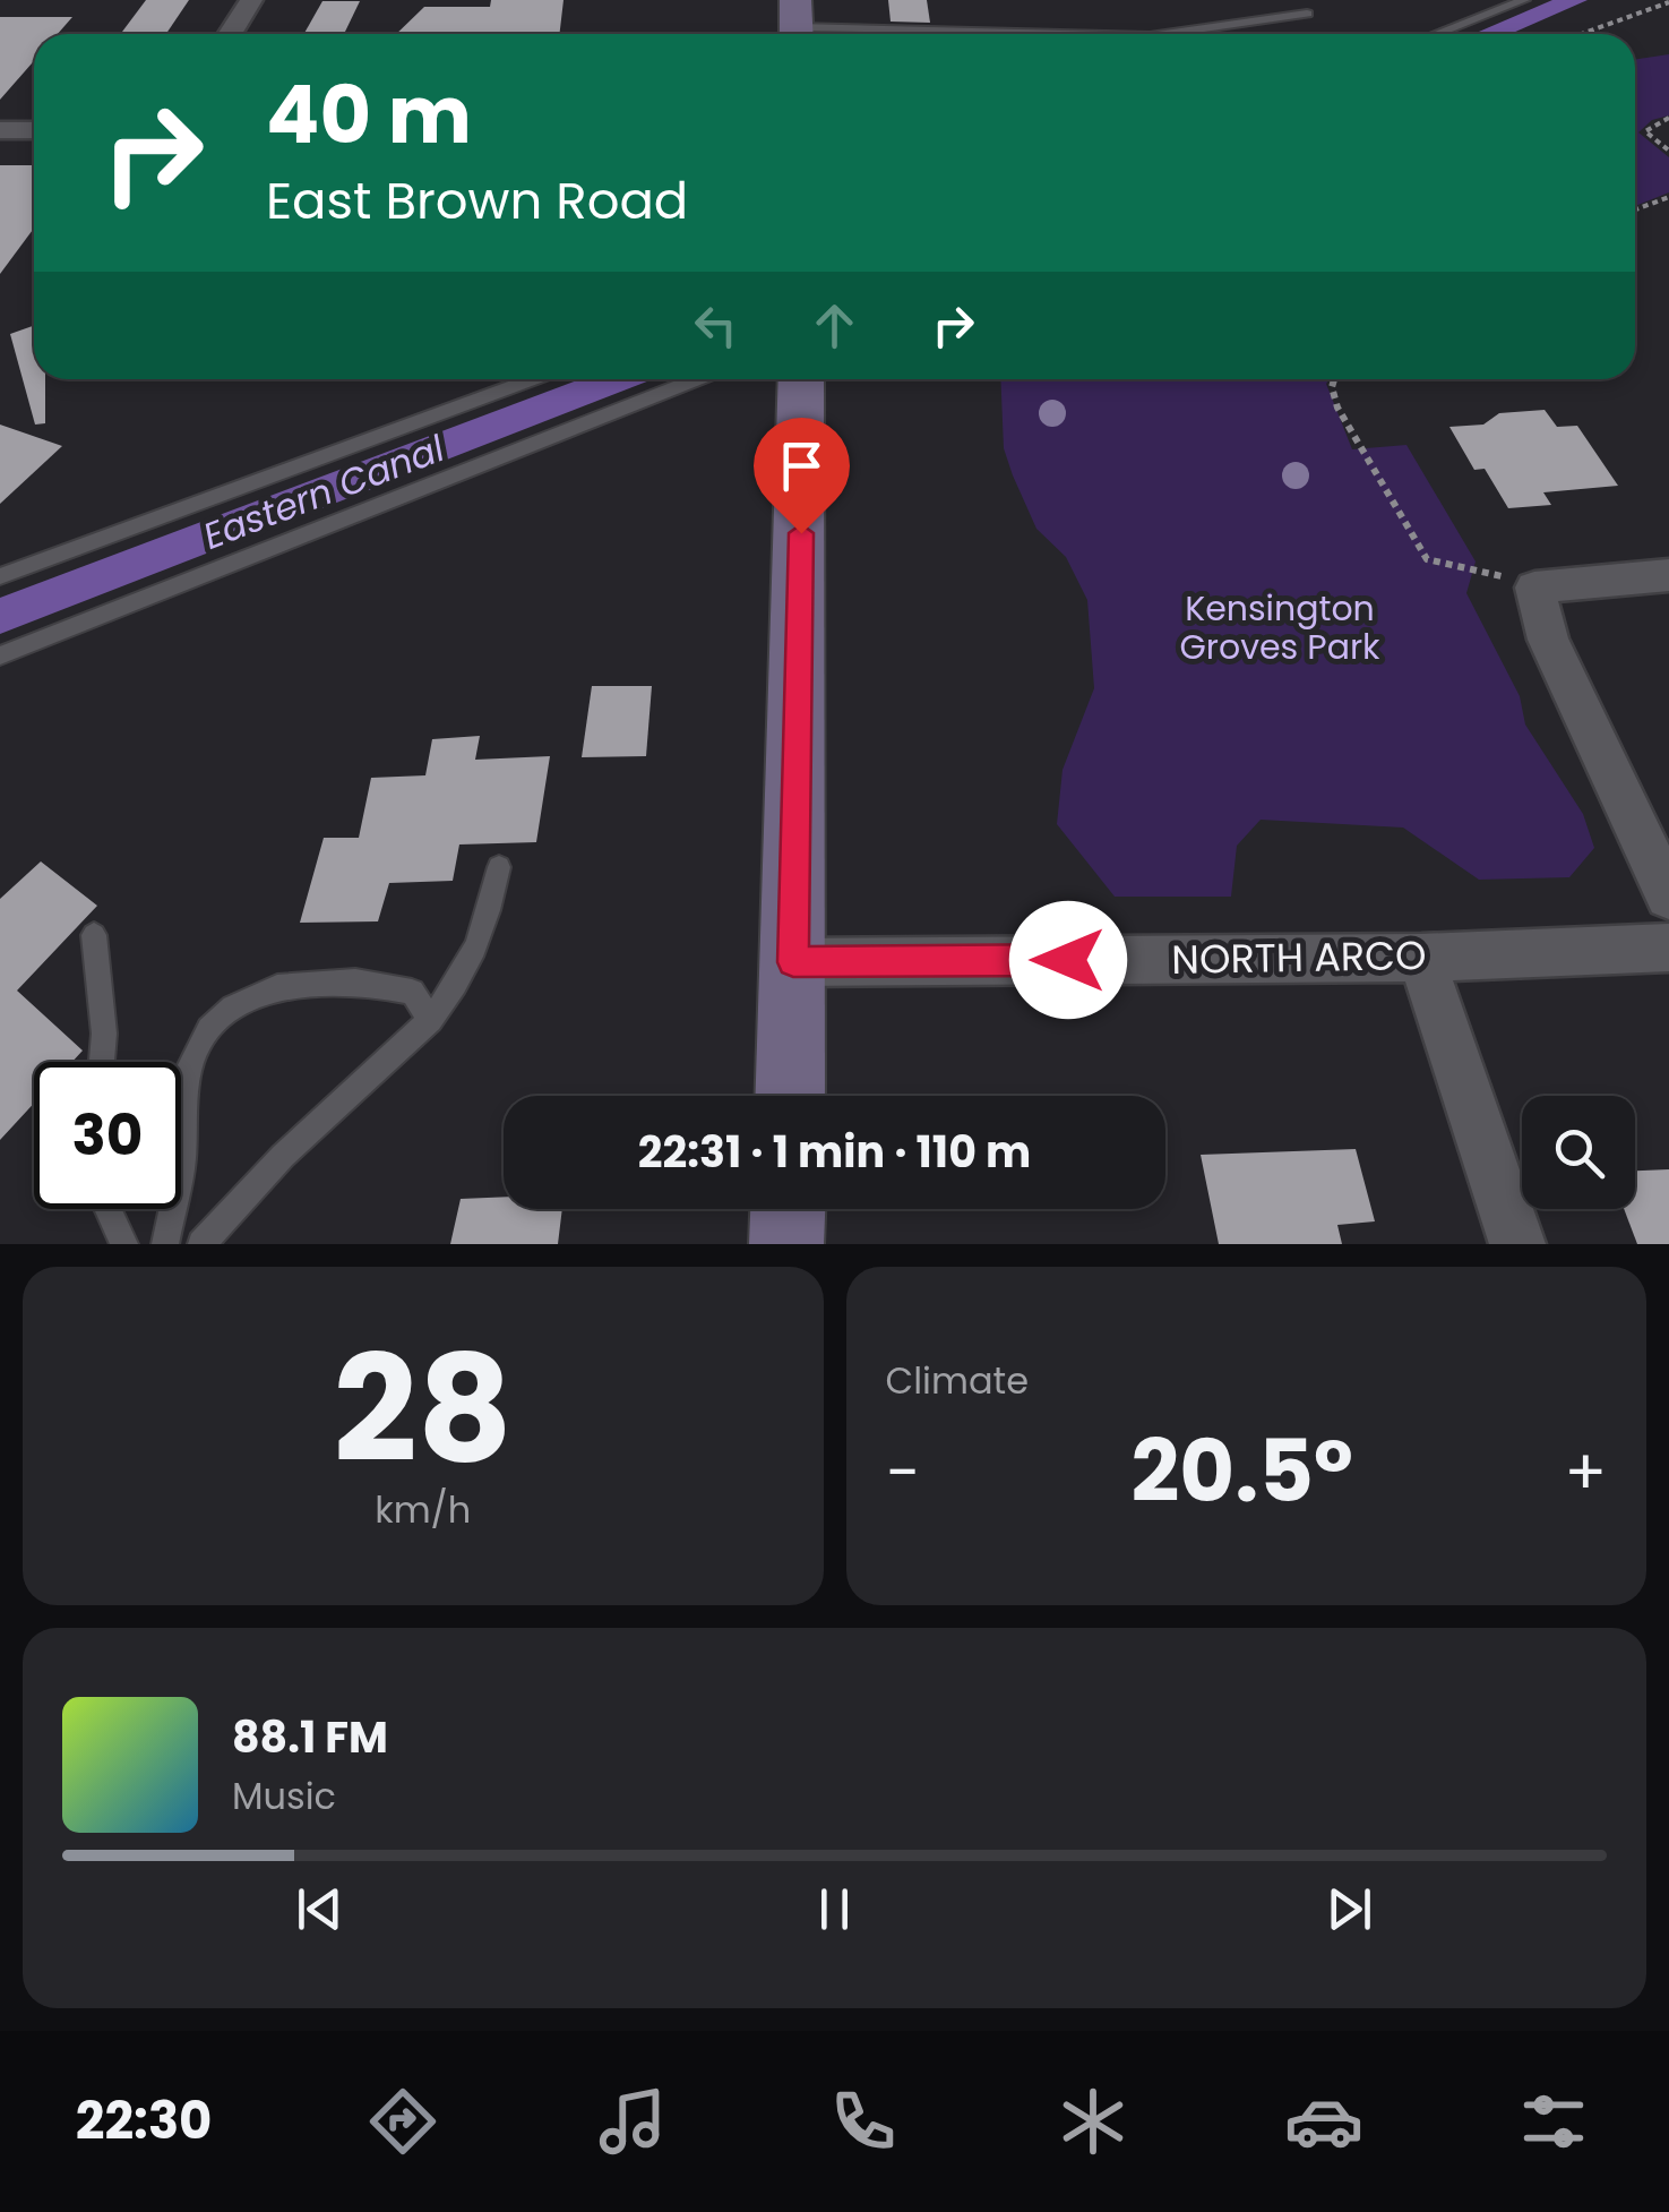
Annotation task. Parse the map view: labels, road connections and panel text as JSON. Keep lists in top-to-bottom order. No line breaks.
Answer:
{"streets":{"street":["NORTH ARCO"]},"water":["Eastern Canal"],"parks":["Kensington Groves Park"],"page":{"turn":["40 m","East Brown Road"],"limit":"30","trip":"22:31 · 1 min · 110 m","tile":[["28","km/h"],"Climate"],"heat":["−","20.5°","+"],"song":["88.1 FM","Music"],"tabs":"22:30"}}
